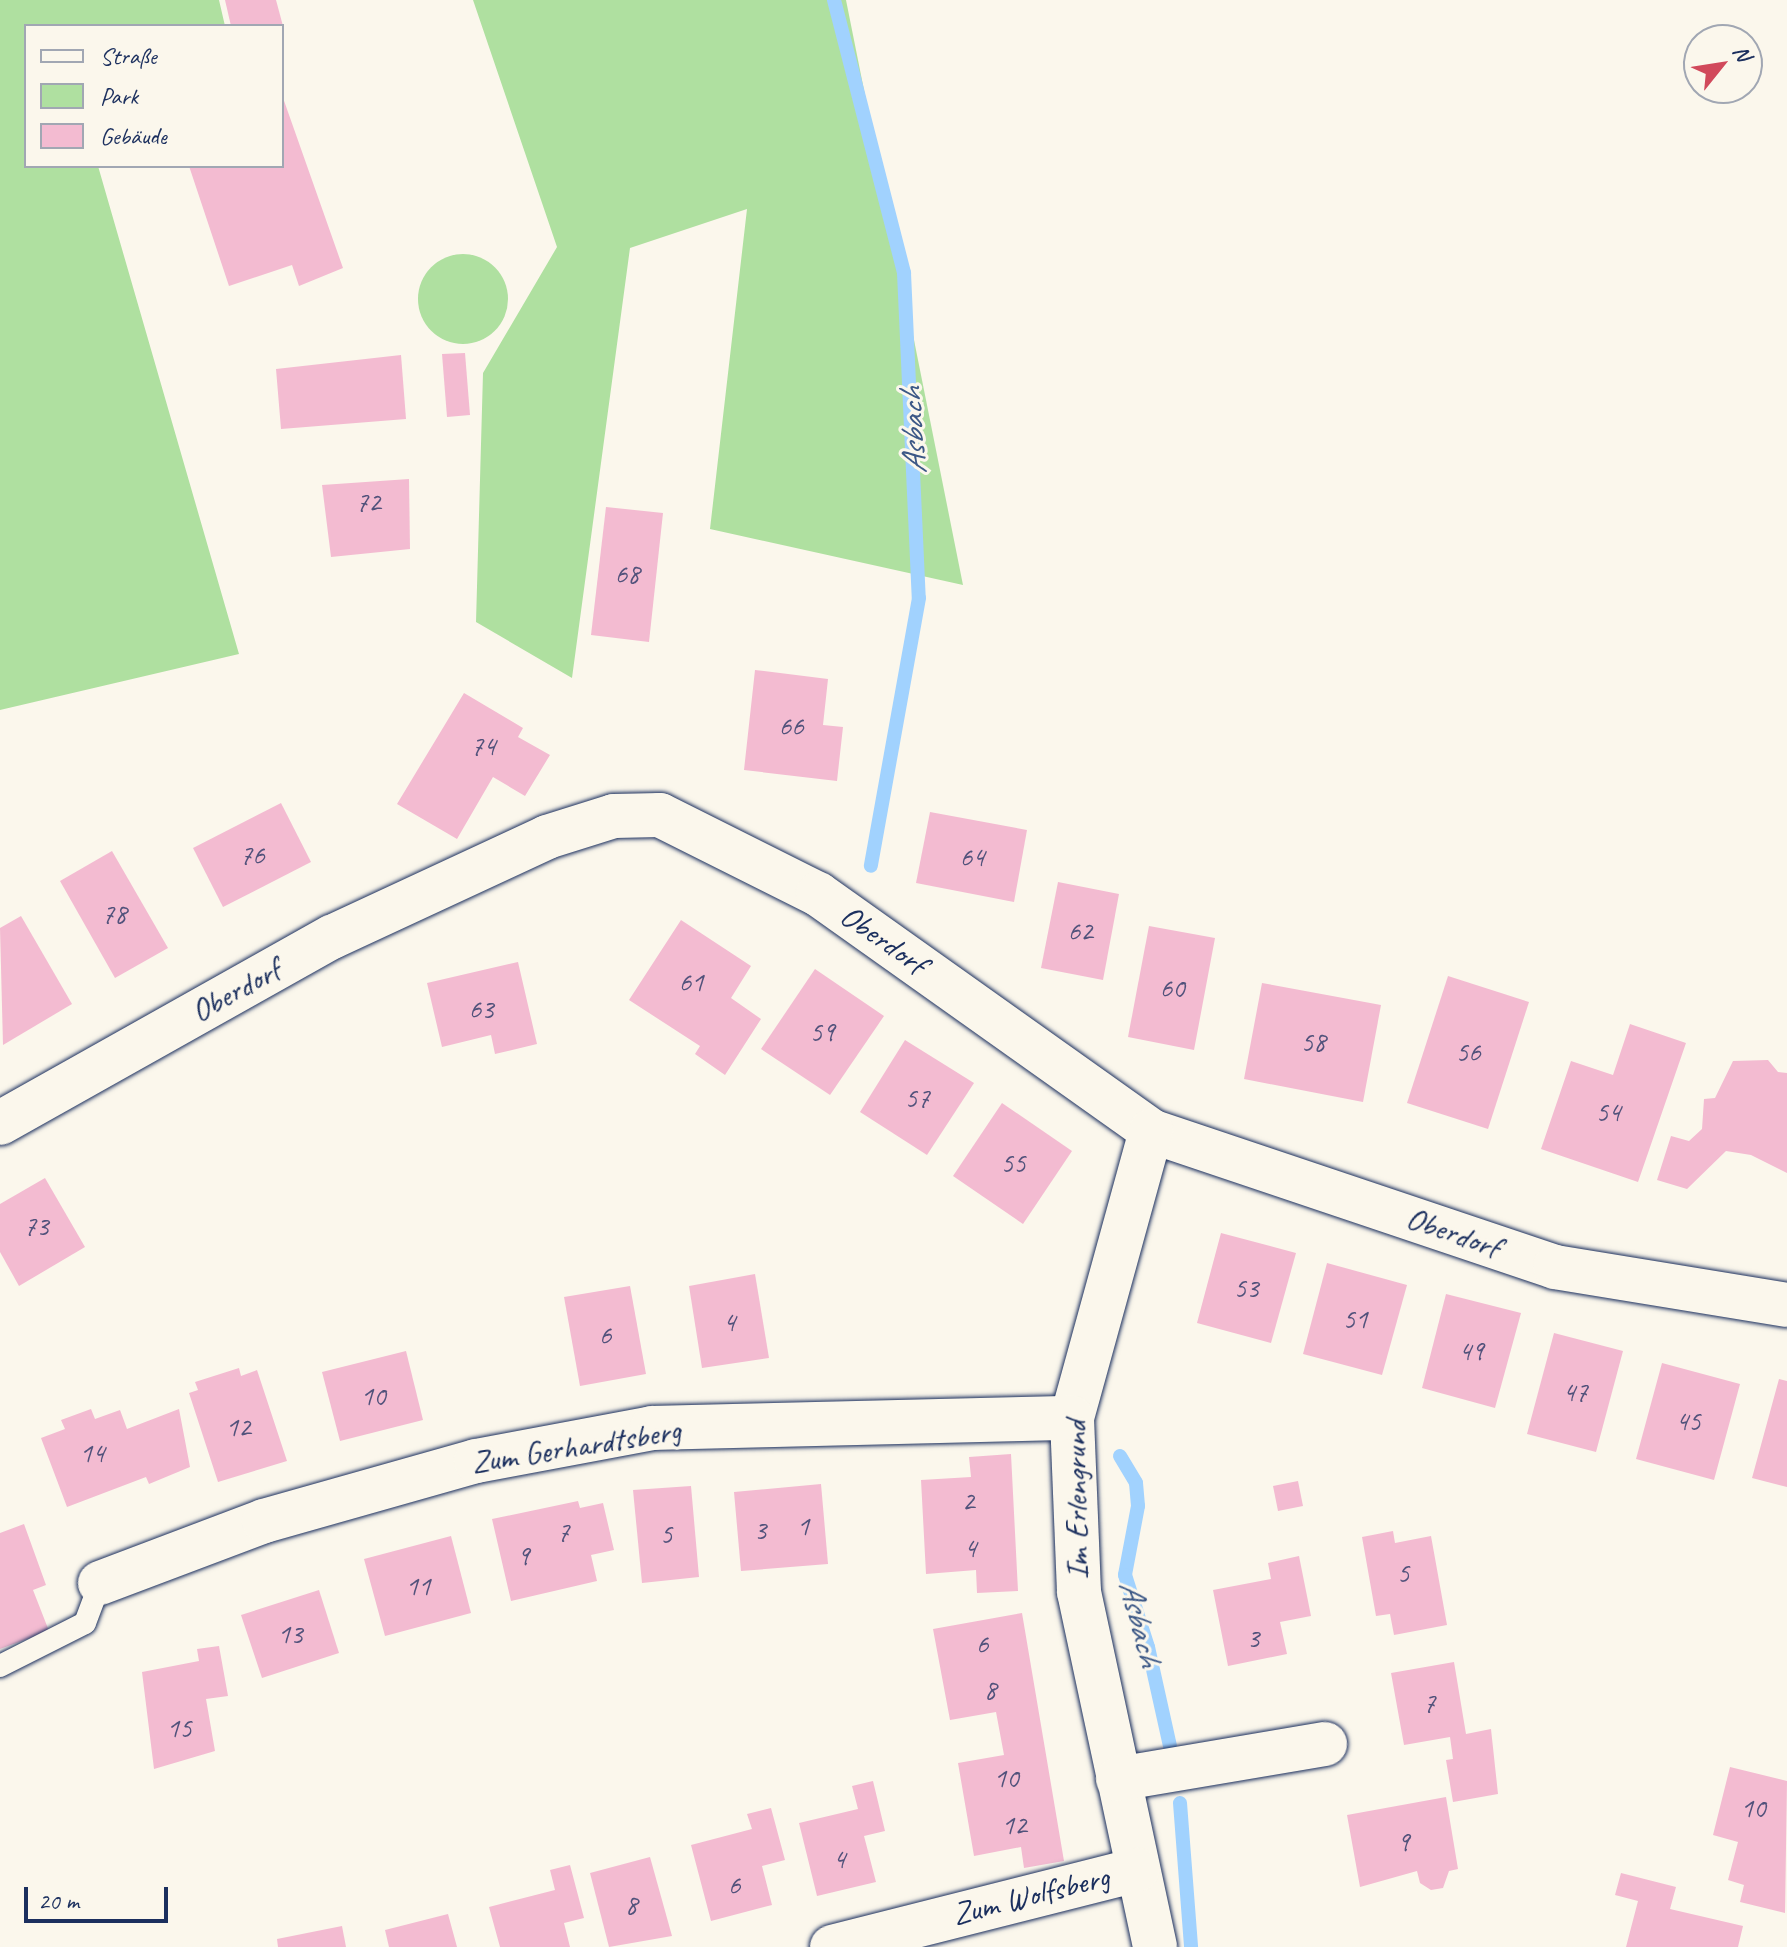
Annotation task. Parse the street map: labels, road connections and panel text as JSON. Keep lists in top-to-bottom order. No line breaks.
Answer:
{"streets":{"street":["Oberdorf","Zum Gerhardtsberg","Im Erlengrund","Zum Wolfsberg"]},"crossings":[["Oberdorf","Im Erlengrund"],["Zum Gerhardtsberg","Im Erlengrund"],["Im Erlengrund","Zum Wolfsberg"]],"water":["Asbach"],"house_numbers":["72","68","66","74","76","64","78","62","61","60","63","59","58","56","57","54","55","73","53","51","4","6","49","47","10","45","12","14","2","1","3","7","5","4","9","5","11","13","3","6","8","7","15","10","10","12","9","4","6","8"],"legend":["Straße","Park","Gebäude"],"scale_bar":"20 m","north":"top right"}
